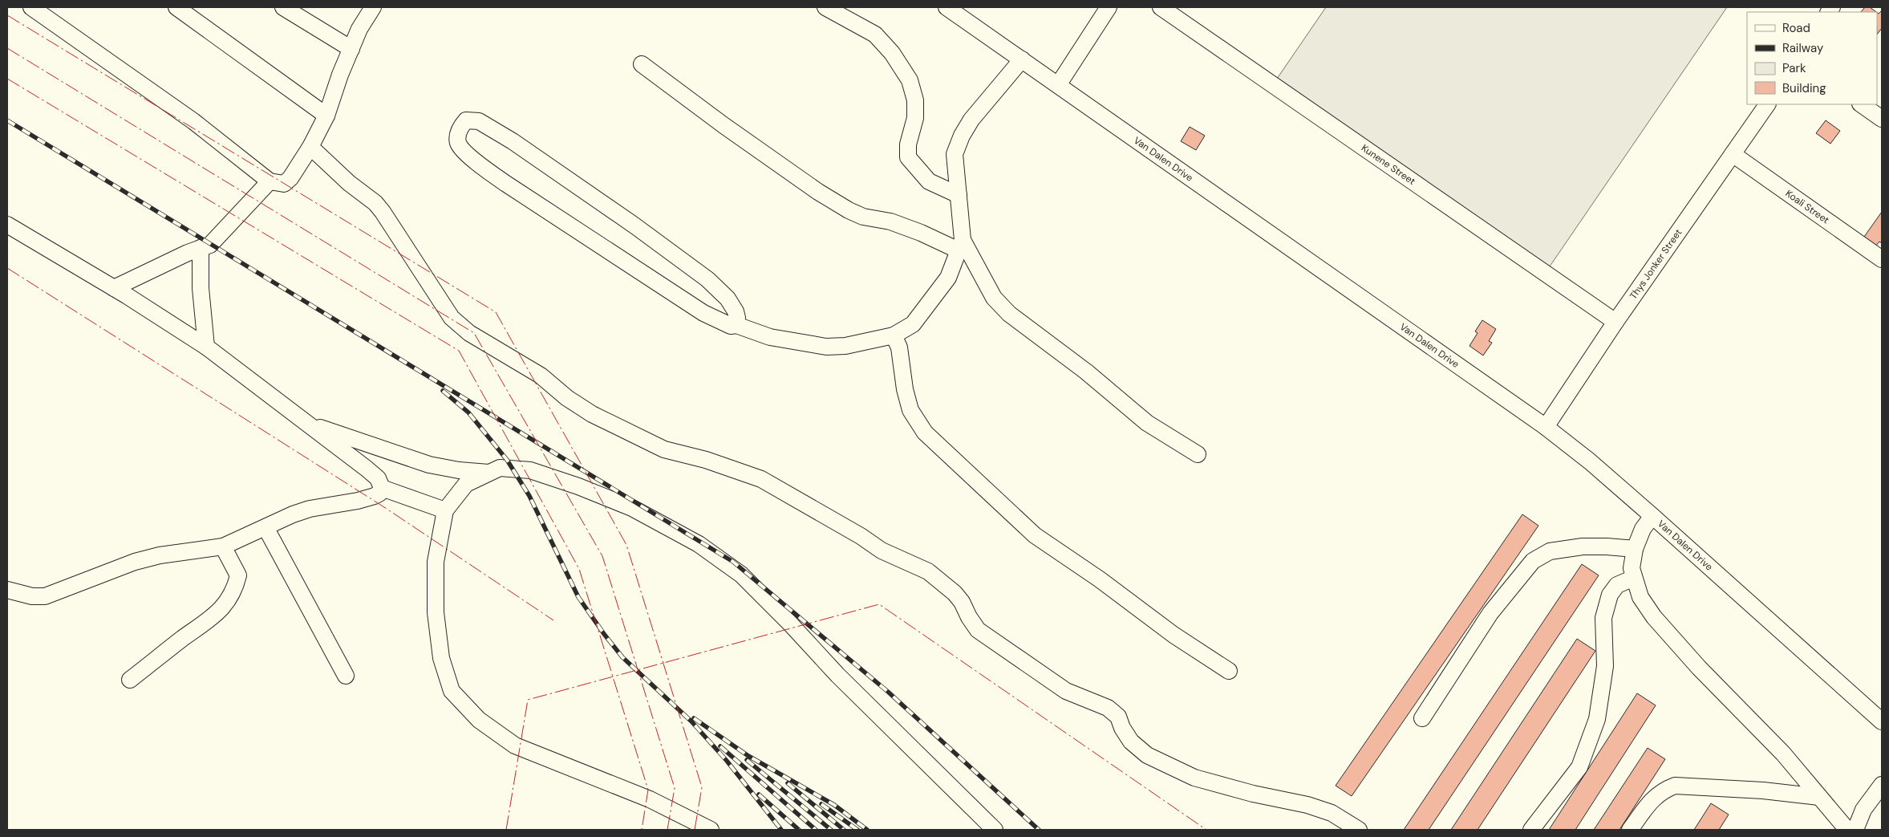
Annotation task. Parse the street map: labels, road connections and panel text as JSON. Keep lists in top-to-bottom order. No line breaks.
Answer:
{"streets":{"street":["Van Dalen Drive","Kunene Street","Koali Street","Thys Jonker Street"]},"crossings":[["Van Dalen Drive","Thys Jonker Street"],["Kunene Street","Thys Jonker Street"],["Koali Street","Thys Jonker Street"]],"legend":["Road","Railway","Park","Building"]}
